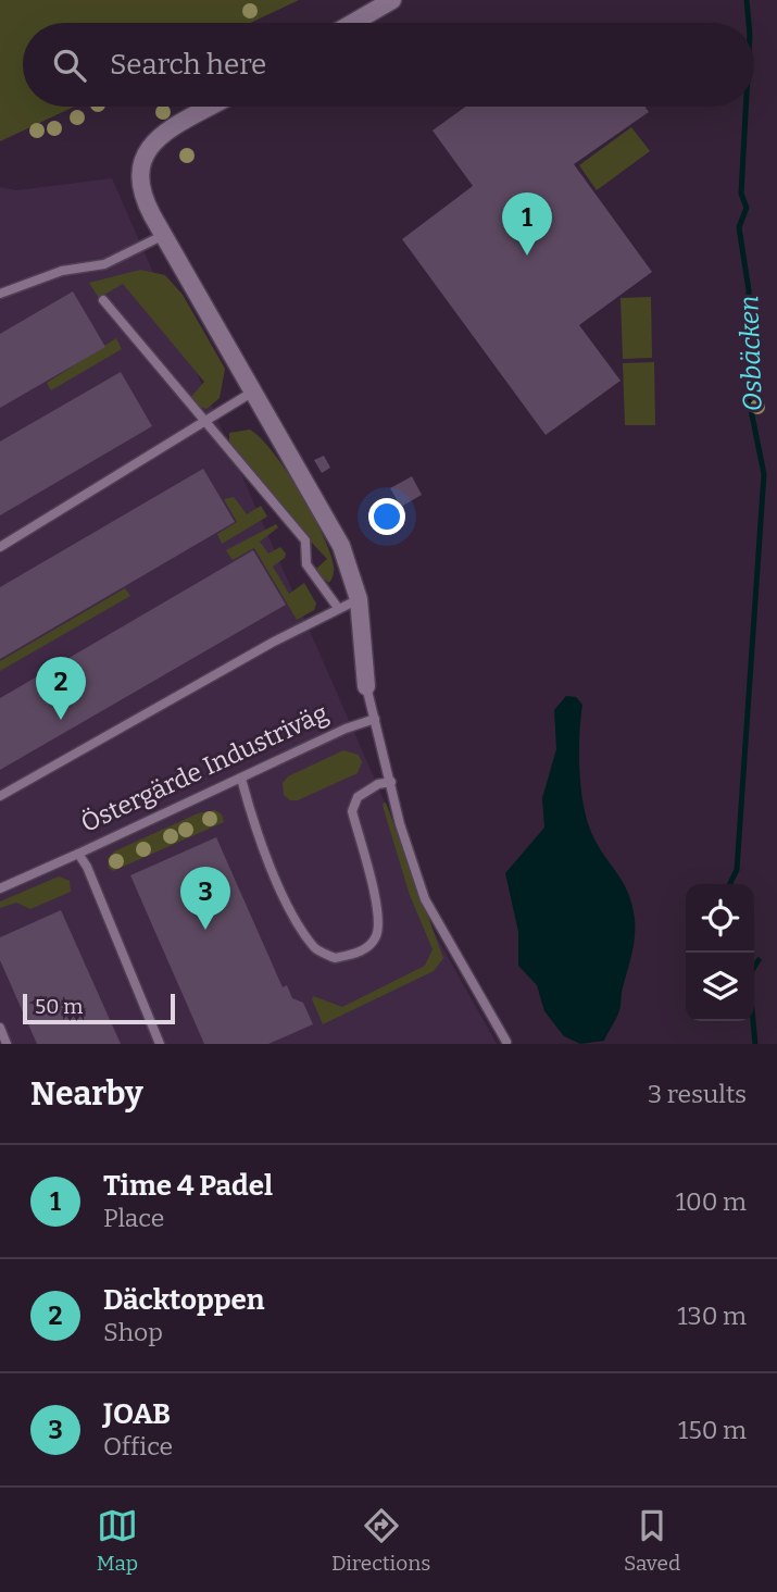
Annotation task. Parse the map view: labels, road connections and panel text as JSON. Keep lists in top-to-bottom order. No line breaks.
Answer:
{"streets":{"lane":["Östergärde Industriväg"]},"water":["Osbäcken"],"scale_bar":"50 m","page":{"search":"Search here","pins":["1","2","3"],"scale":"50 m","heading":["Nearby","3 results"],"list":[{"mark":"1","name":"Time 4 Padel","note":"Place","value":"100 m"},{"mark":"2","name":"Däcktoppen","note":"Shop","value":"130 m"},{"mark":"3","name":"JOAB","note":"Office","value":"150 m"}],"nav":["Map","Directions","Saved"]}}
